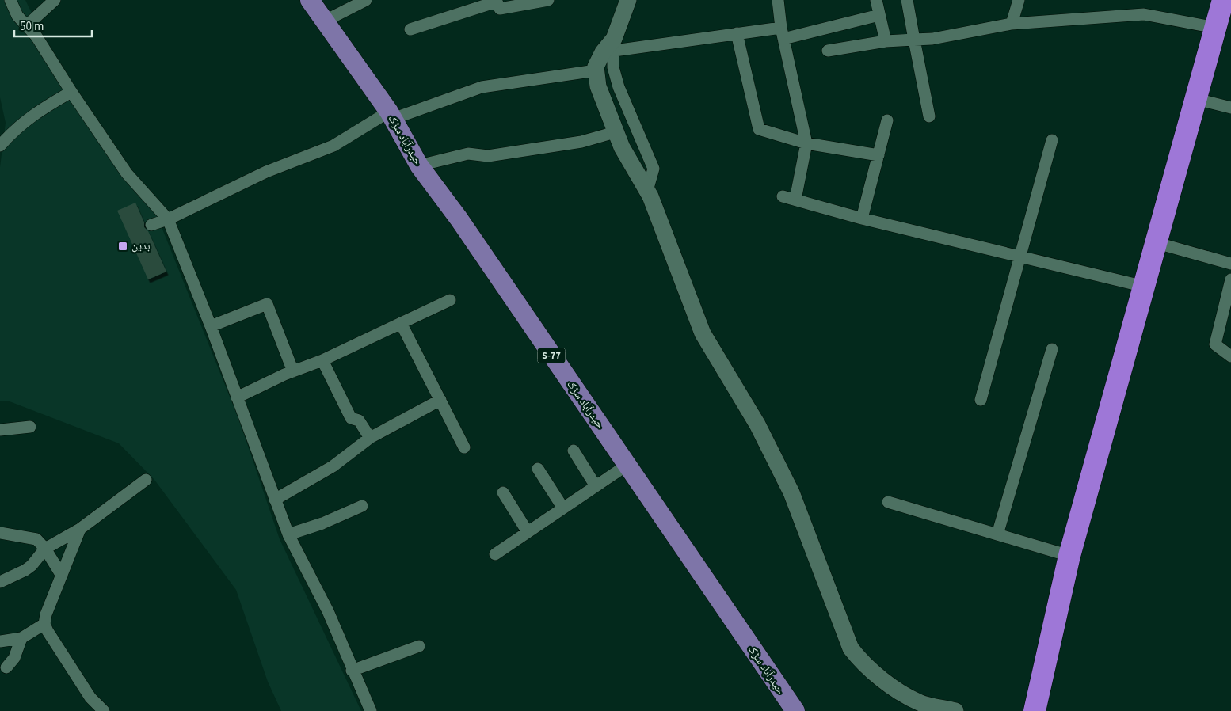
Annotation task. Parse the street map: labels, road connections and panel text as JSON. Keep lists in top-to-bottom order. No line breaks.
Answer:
{"streets":{"main road":["حیدرآباد سڑک","S-77"]},"places":{"transit":["بدين"]},"scale_bar":"50 m"}
